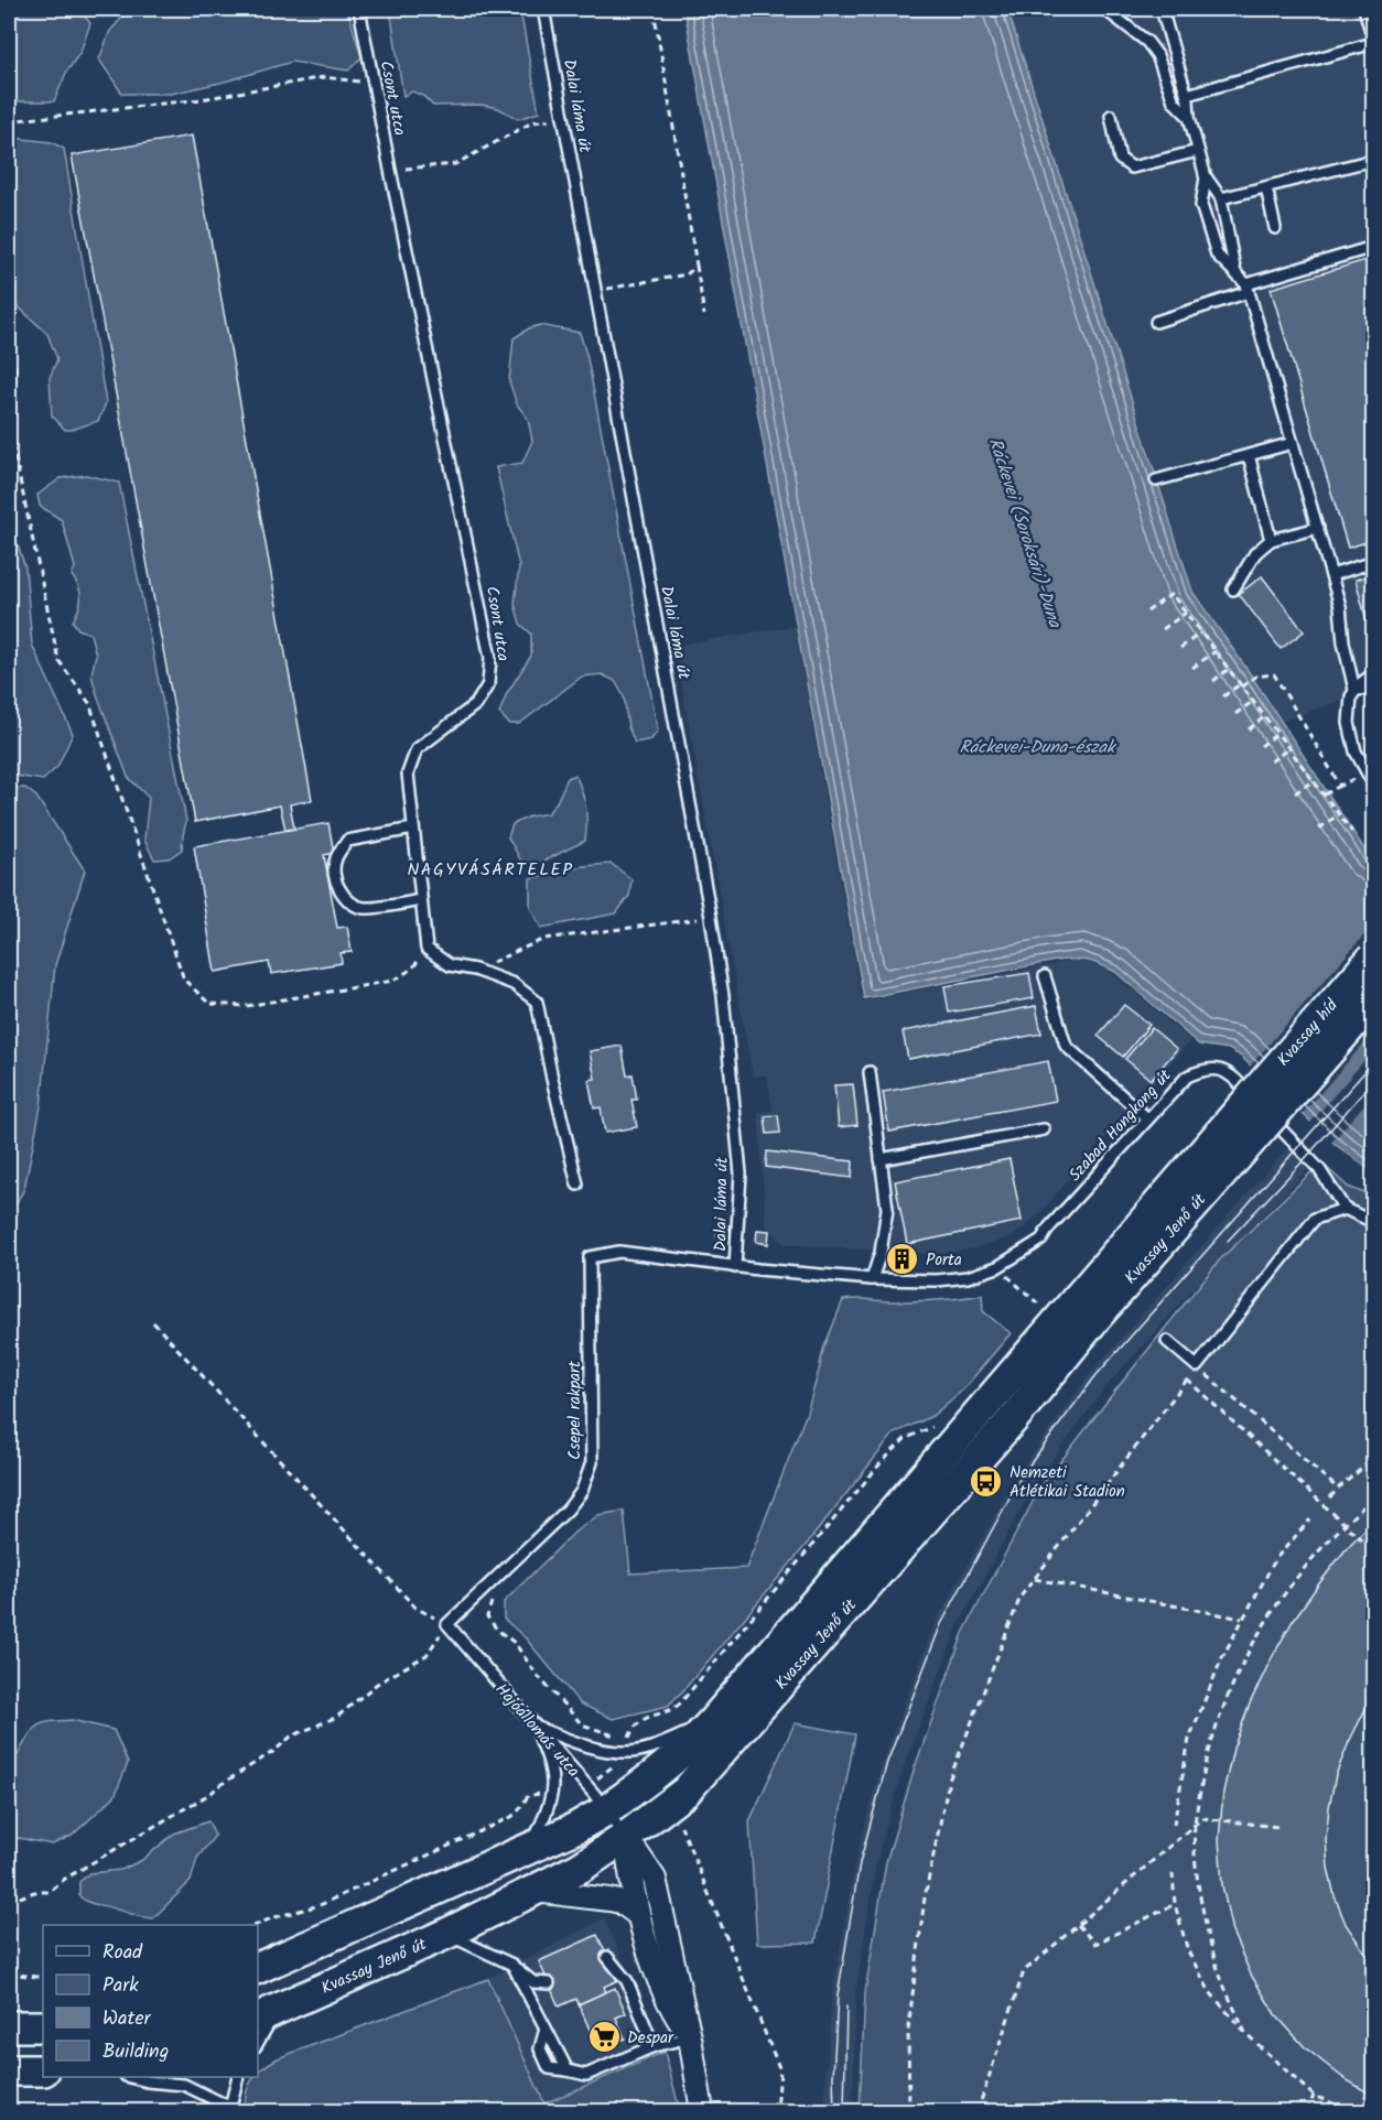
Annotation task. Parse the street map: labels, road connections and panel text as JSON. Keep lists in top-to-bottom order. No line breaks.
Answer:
{"streets":{"main road":["Kvassay híd","Kvassay Jenő út"],"street":["Hajóállomás utca"],"lane":["Csont utca","Dalai láma út","Szabad Hongkong út","Csepel rakpart"]},"crossings":[["Dalai láma út","Szabad Hongkong út"],["Kvassay híd","Szabad Hongkong út"],["Kvassay híd","Kvassay Jenő út"],["Szabad Hongkong út","Kvassay Jenő út"],["Szabad Hongkong út","Csepel rakpart"],["Kvassay Jenő út","Hajóállomás utca"],["Csepel rakpart","Hajóállomás utca"]],"districts":["NAGYVÁSÁRTELEP"],"water":["Ráckevei (Soroksári)-Duna","Ráckevei-Duna-észak"],"places":{"building":["Porta"],"bus stop":["Nemzeti Atlétikai Stadion"],"supermarket":["Despar"]},"legend":["Road","Park","Water","Building"]}
